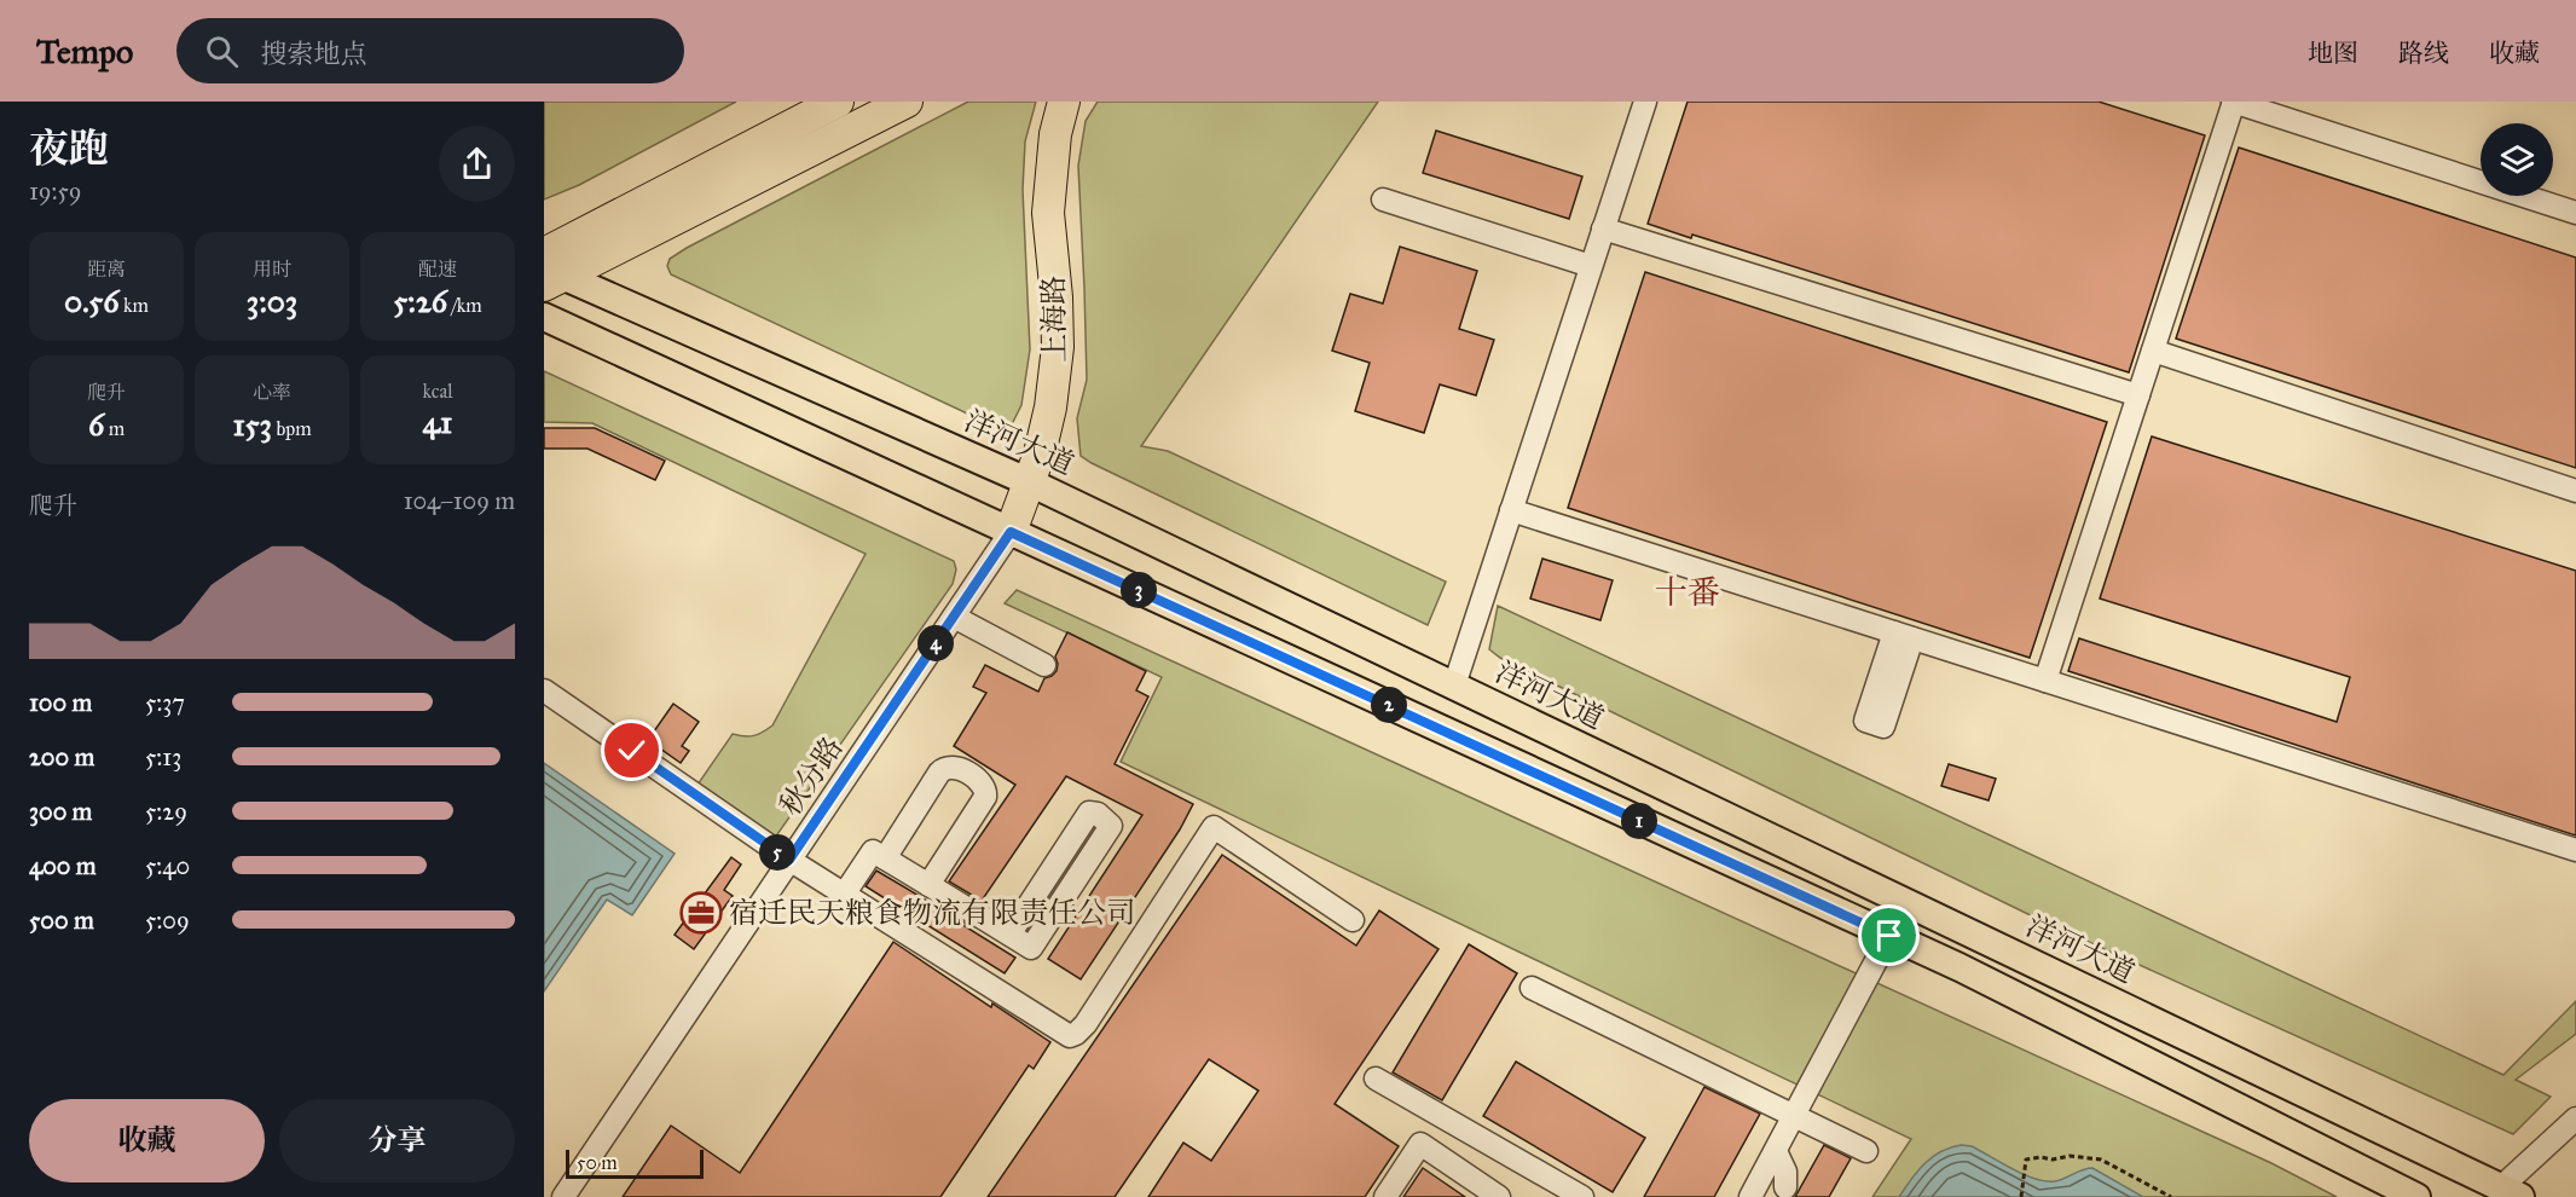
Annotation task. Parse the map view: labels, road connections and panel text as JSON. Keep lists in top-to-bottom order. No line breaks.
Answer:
{"streets":{"highway":["上海路"],"main road":["洋河大道"],"street":["秋分路"]},"crossings":[["上海路","洋河大道"],["上海路","秋分路"]],"districts":["十番"],"places":{"office":["宿迁民天粮食物流有限责任公司"]},"scale_bar":"50 m","page":{"header":"Tempo","search":"搜索地点","nav":["地图","路线","收藏"],"heading":["夜跑","19:59"],"stats":[["距离","0.56 km"],["用时","3:03"],["配速","5:26 /km"],["爬升","6 m"],["心率","153 bpm"],["kcal","41"]],"chart":["爬升","104–109 m"],"pins":["3","4","2","1","5"],"list":[{"name":"100 m","note":"5:37"},{"name":"200 m","note":"5:13"},{"name":"300 m","note":"5:29"},{"name":"400 m","note":"5:40"},{"name":"500 m","note":"5:09"}],"buttons":["收藏","分享"],"scale":"50 m"}}
